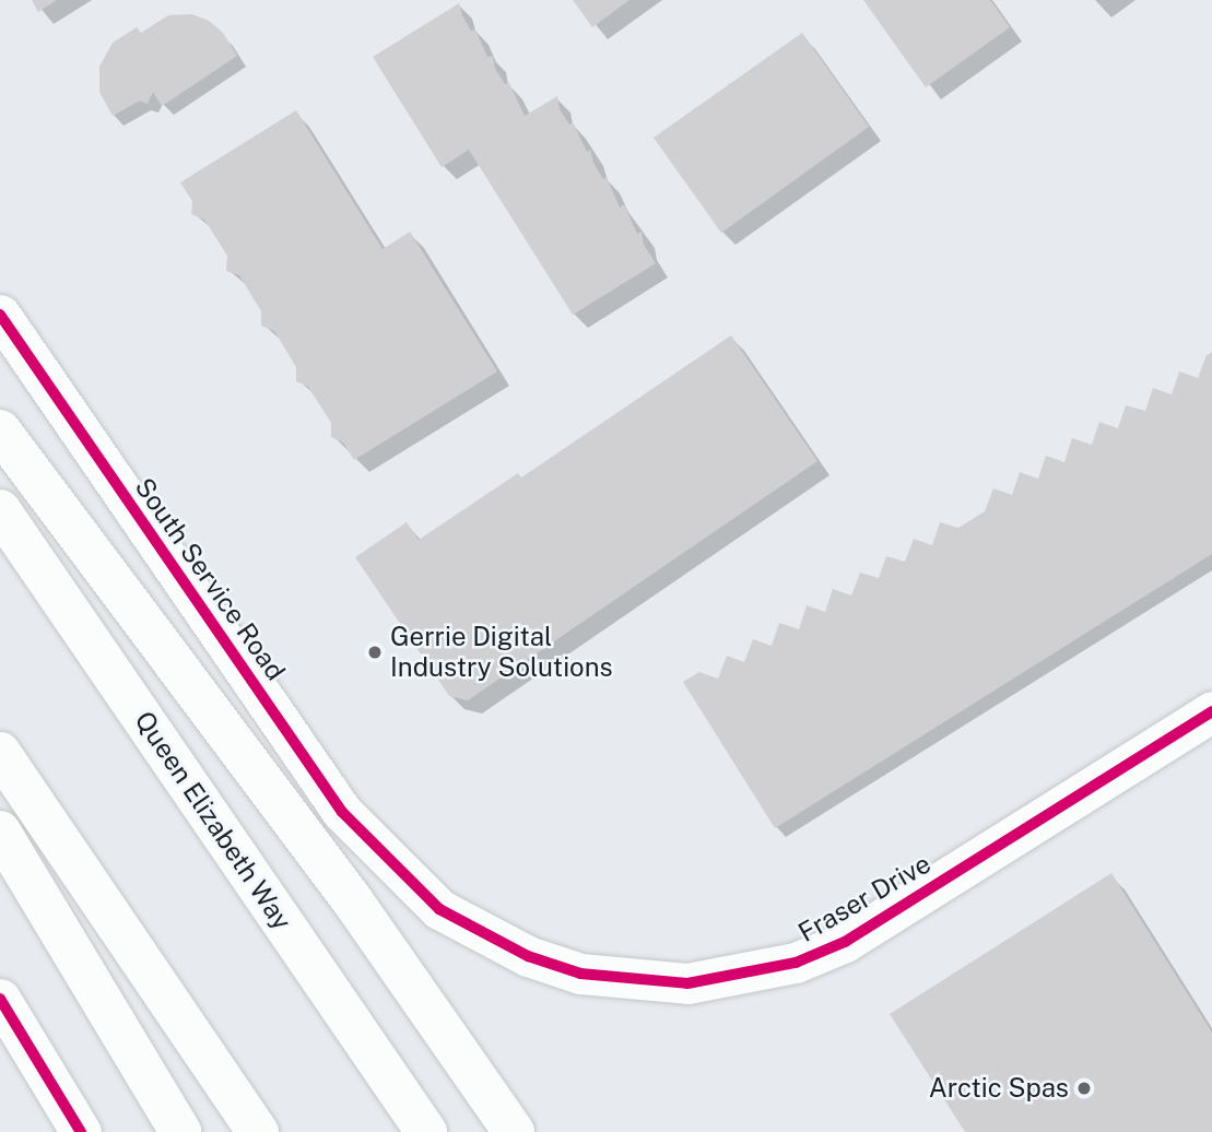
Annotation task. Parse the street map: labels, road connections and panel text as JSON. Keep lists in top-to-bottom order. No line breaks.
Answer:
{"streets":{"highway":["Queen Elizabeth Way"],"street":["South Service Road","Fraser Drive"]},"crossings":[["South Service Road","Fraser Drive"]],"places":["Gerrie Digital Industry Solutions","Arctic Spas"]}
